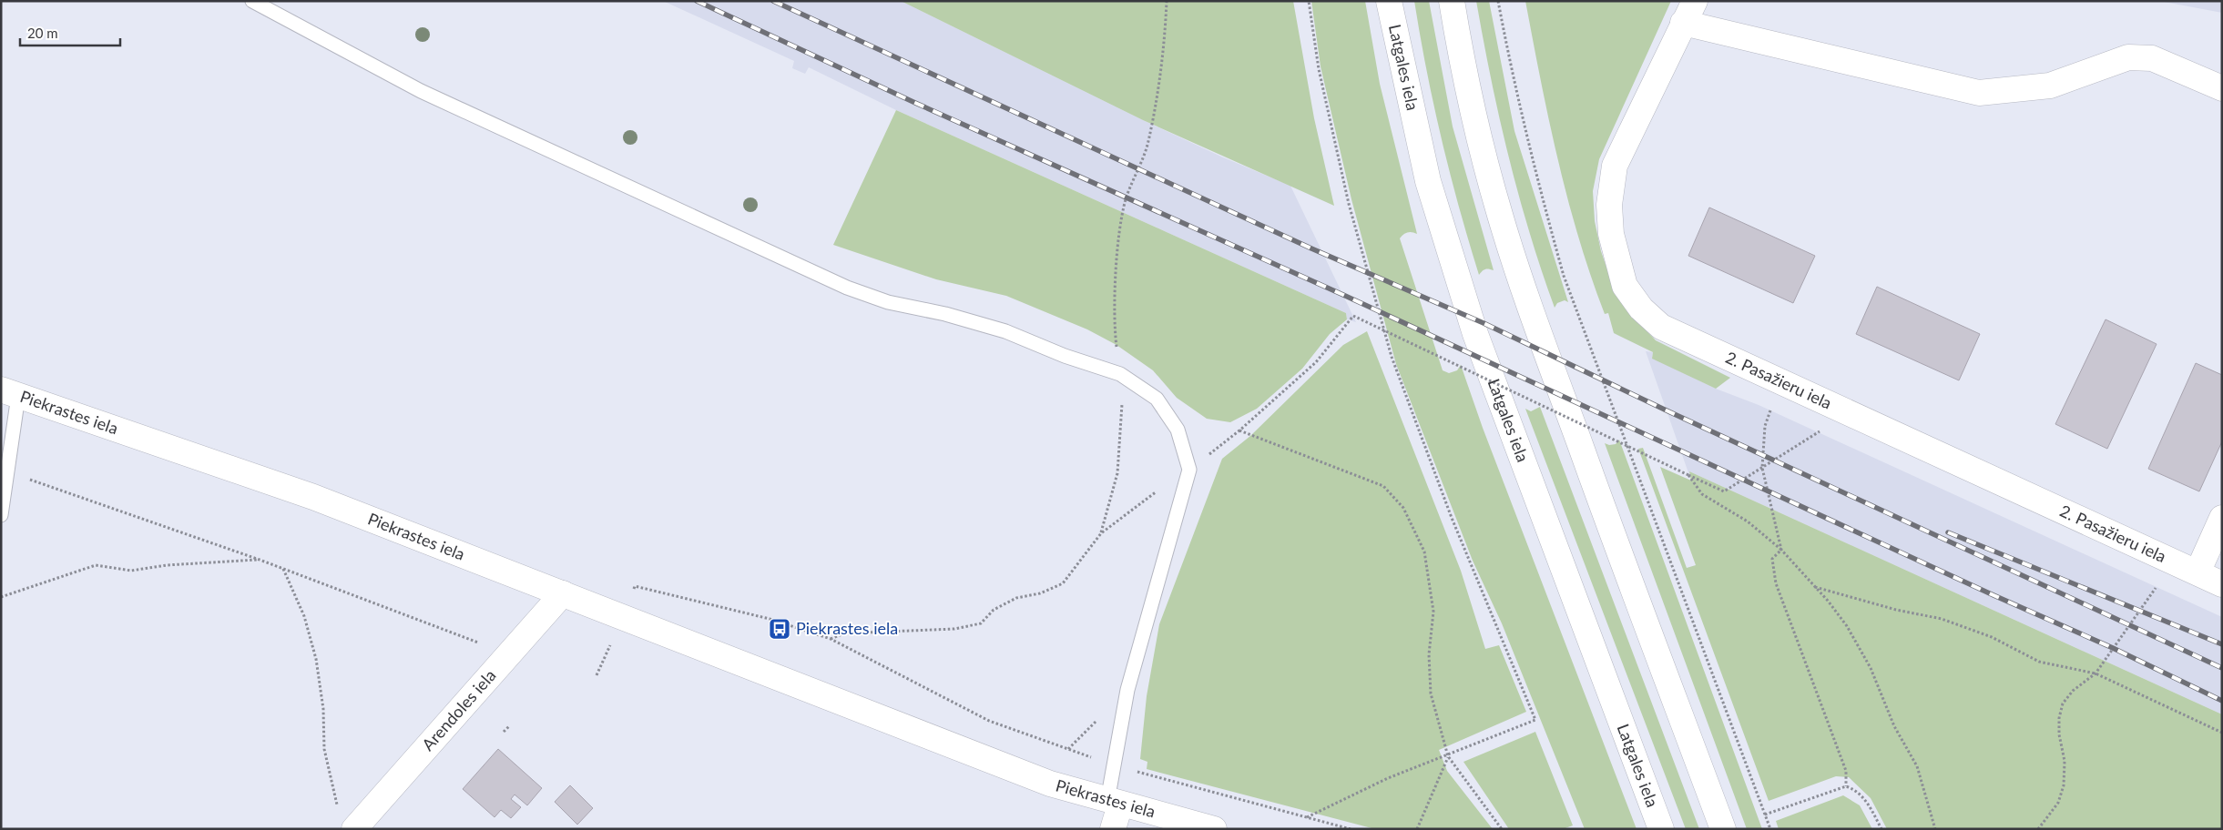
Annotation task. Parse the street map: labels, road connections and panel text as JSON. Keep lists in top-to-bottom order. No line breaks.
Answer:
{"streets":{"street":["Latgales iela","2. Pasažieru iela","Piekrastes iela","Arendoles iela"]},"crossings":[["Piekrastes iela","Arendoles iela"]],"places":{"bus stop":["Piekrastes iela"]},"scale_bar":"20 m"}
